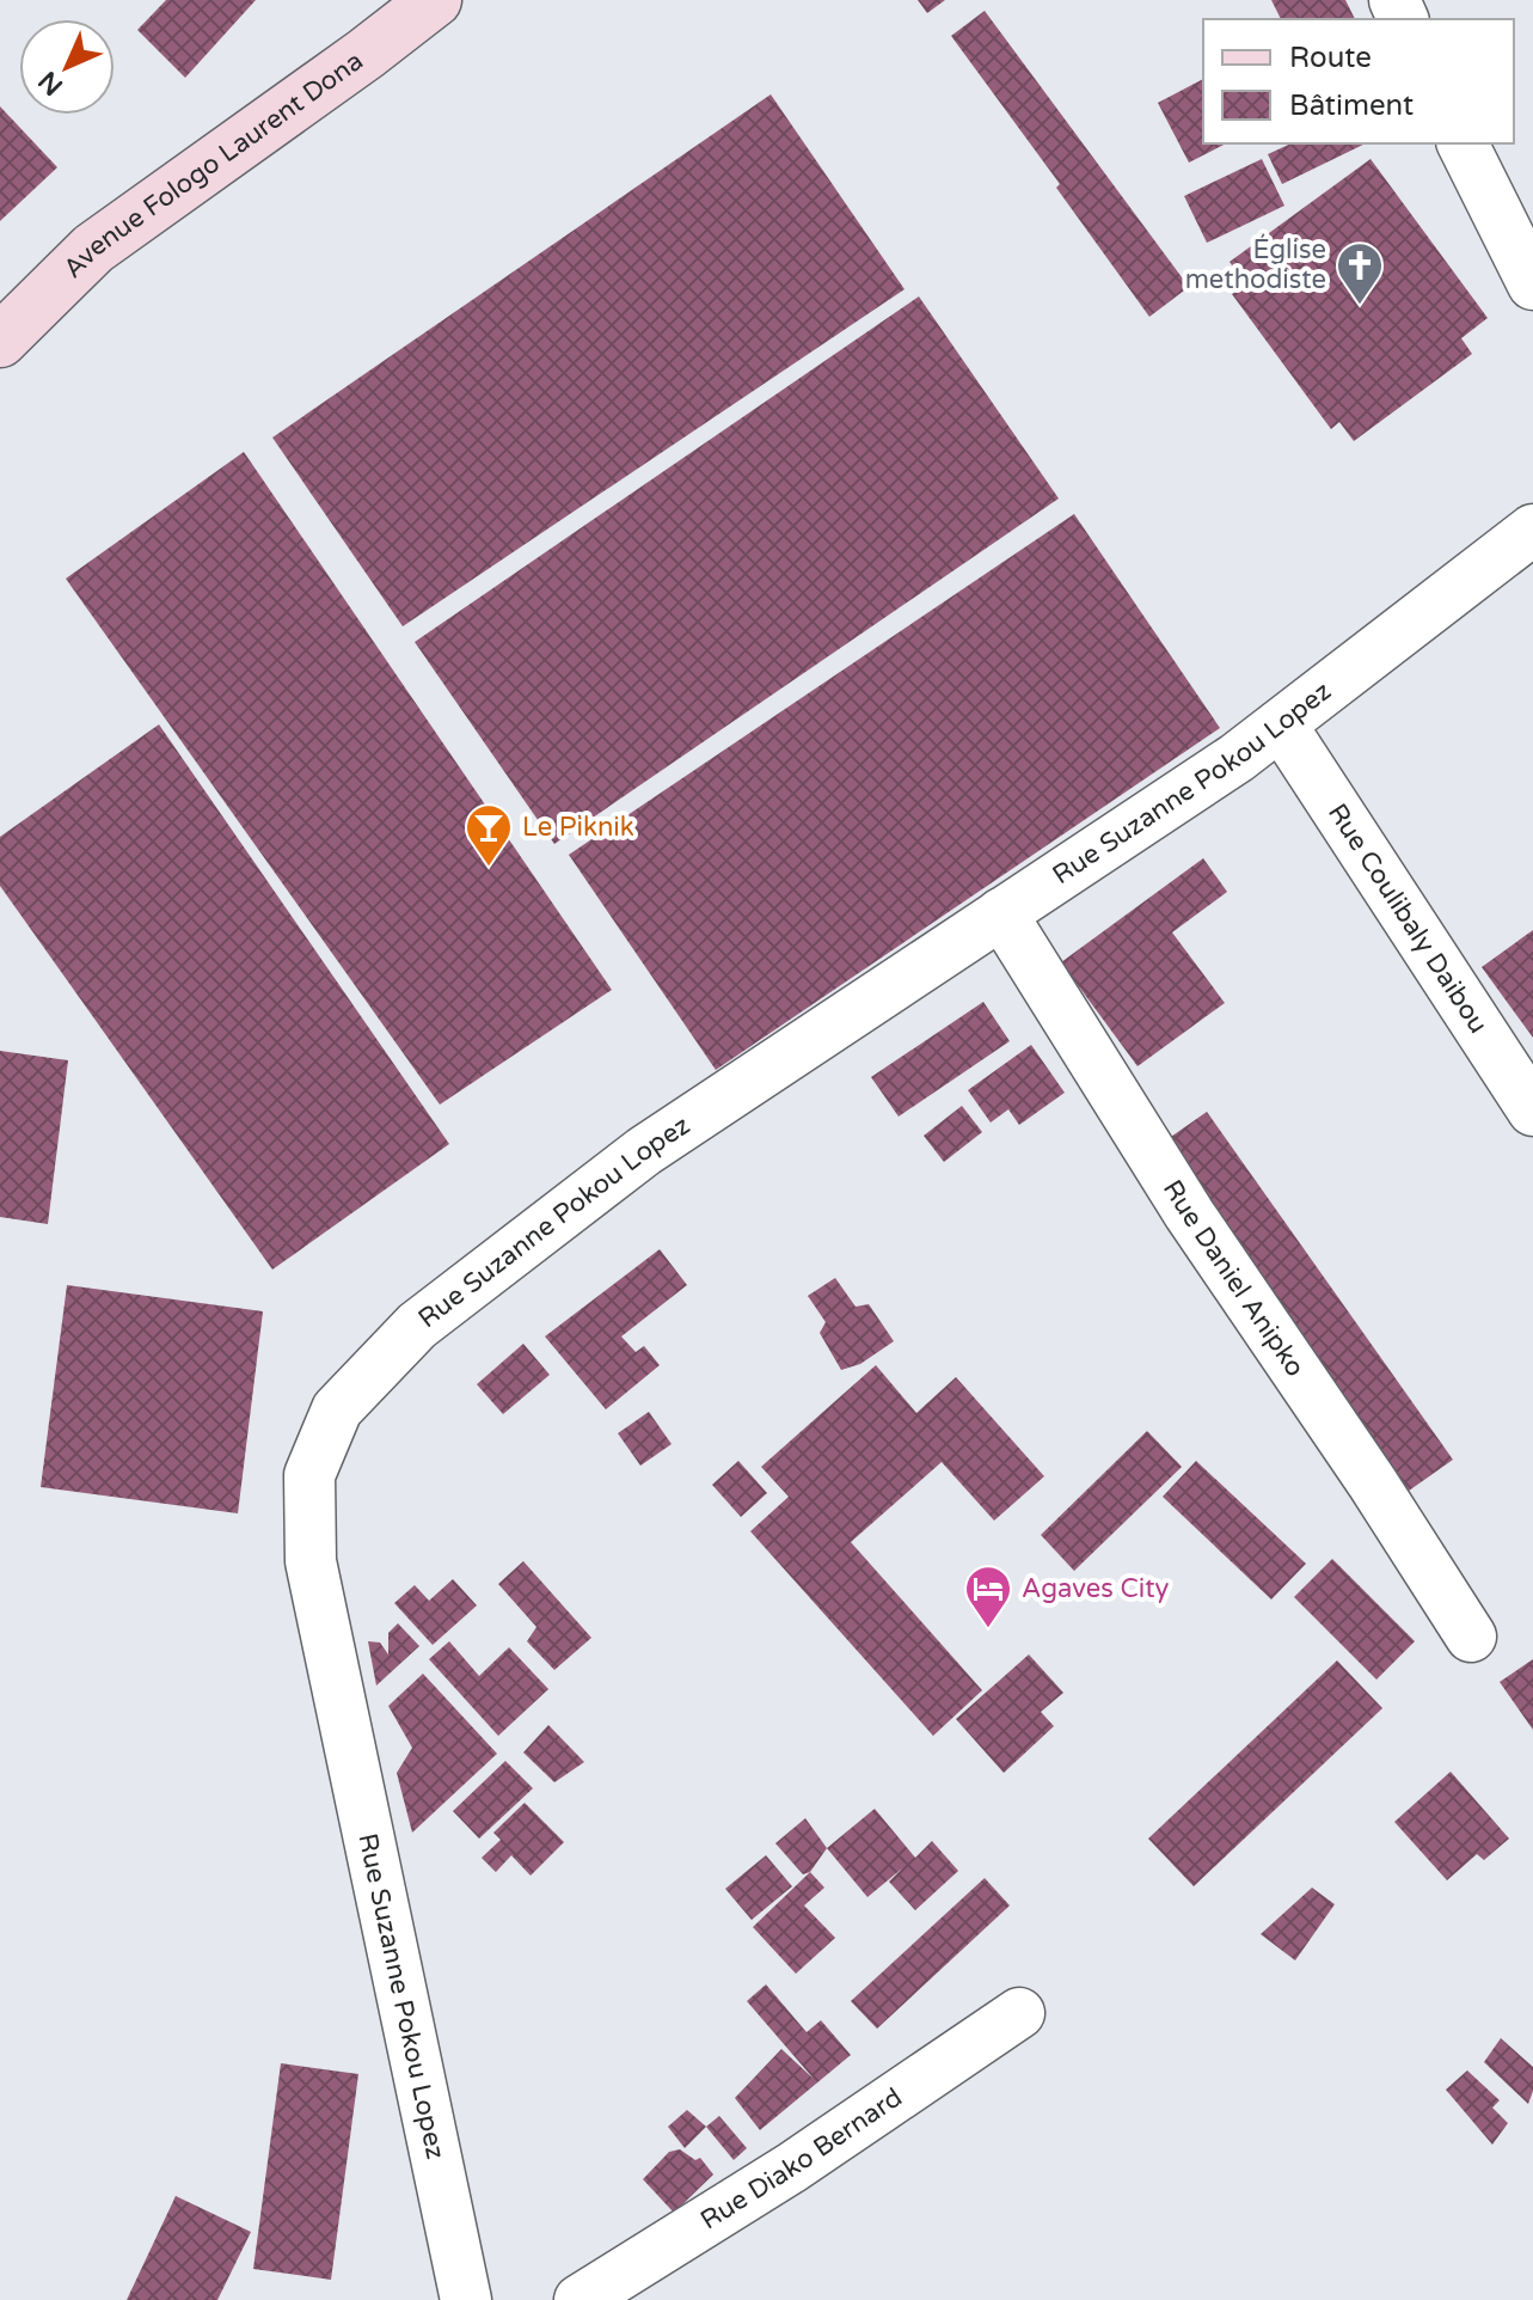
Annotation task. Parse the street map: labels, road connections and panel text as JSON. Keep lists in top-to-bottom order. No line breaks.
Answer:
{"streets":{"street":["Avenue Fologo Laurent Dona","Rue Suzanne Pokou Lopez","Rue Coulibaly Daibou","Rue Daniel Anipko","Rue Diako Bernard"]},"crossings":[["Rue Suzanne Pokou Lopez","Rue Coulibaly Daibou"],["Rue Suzanne Pokou Lopez","Rue Daniel Anipko"]],"places":{"church":["Église methodiste"],"bar":["Le Piknik"],"hotel":["Agaves City"]},"legend":["Route","Bâtiment"],"north":"bottom left"}
